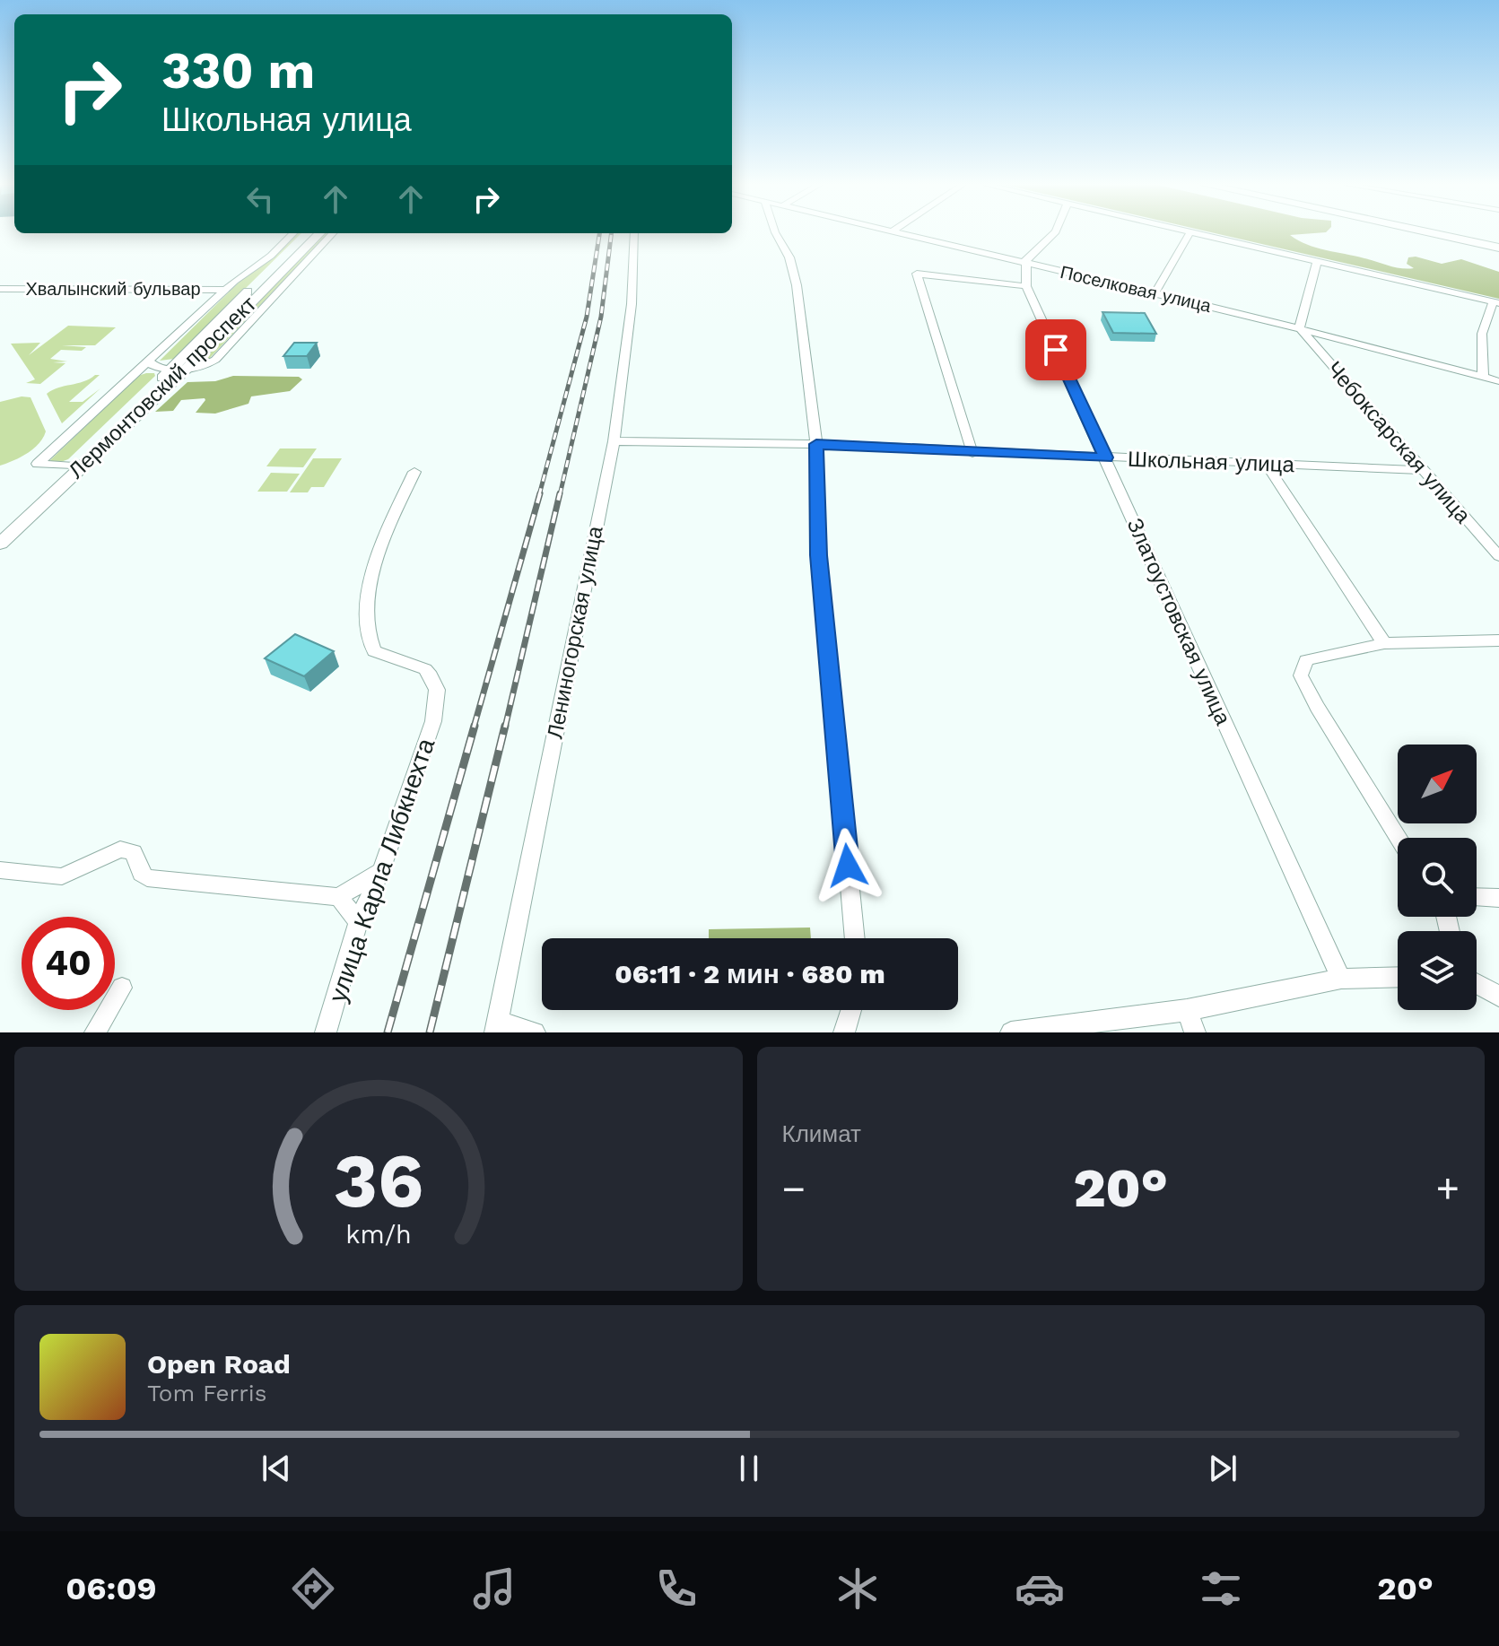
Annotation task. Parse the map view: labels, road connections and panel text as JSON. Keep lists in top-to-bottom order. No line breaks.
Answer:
{"streets":{"main road":["Лермонтовский проспект"],"street":["Хвалынский бульвар","Поселковая улица","Чебоксарская улица","Школьная улица","Златоустовская улица","Лениногорская улица","улица Карла Либкнехта"]},"crossings":[["Поселковая улица","Чебоксарская улица"],["Поселковая улица","Златоустовская улица"],["Чебоксарская улица","Школьная улица"],["Школьная улица","Златоустовская улица"],["Школьная улица","Лениногорская улица"]],"north":"top right","page":{"turn":["330 m","Школьная улица"],"limit":"40","trip":"06:11 · 2 мин · 680 m","tile":"Климат","heat":["−","20°","+"],"song":["Open Road","Tom Ferris"],"tabs":["06:09","20°"],"gauge":["36","km/h"]}}
